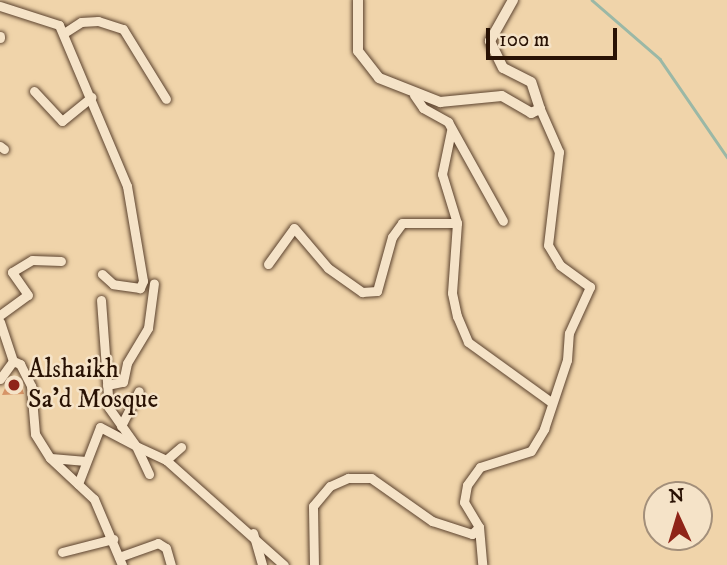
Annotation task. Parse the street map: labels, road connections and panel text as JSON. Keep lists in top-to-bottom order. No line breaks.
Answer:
{"places":["Alshaikh Sa'd Mosque"],"scale_bar":"100 m","north":"top"}
